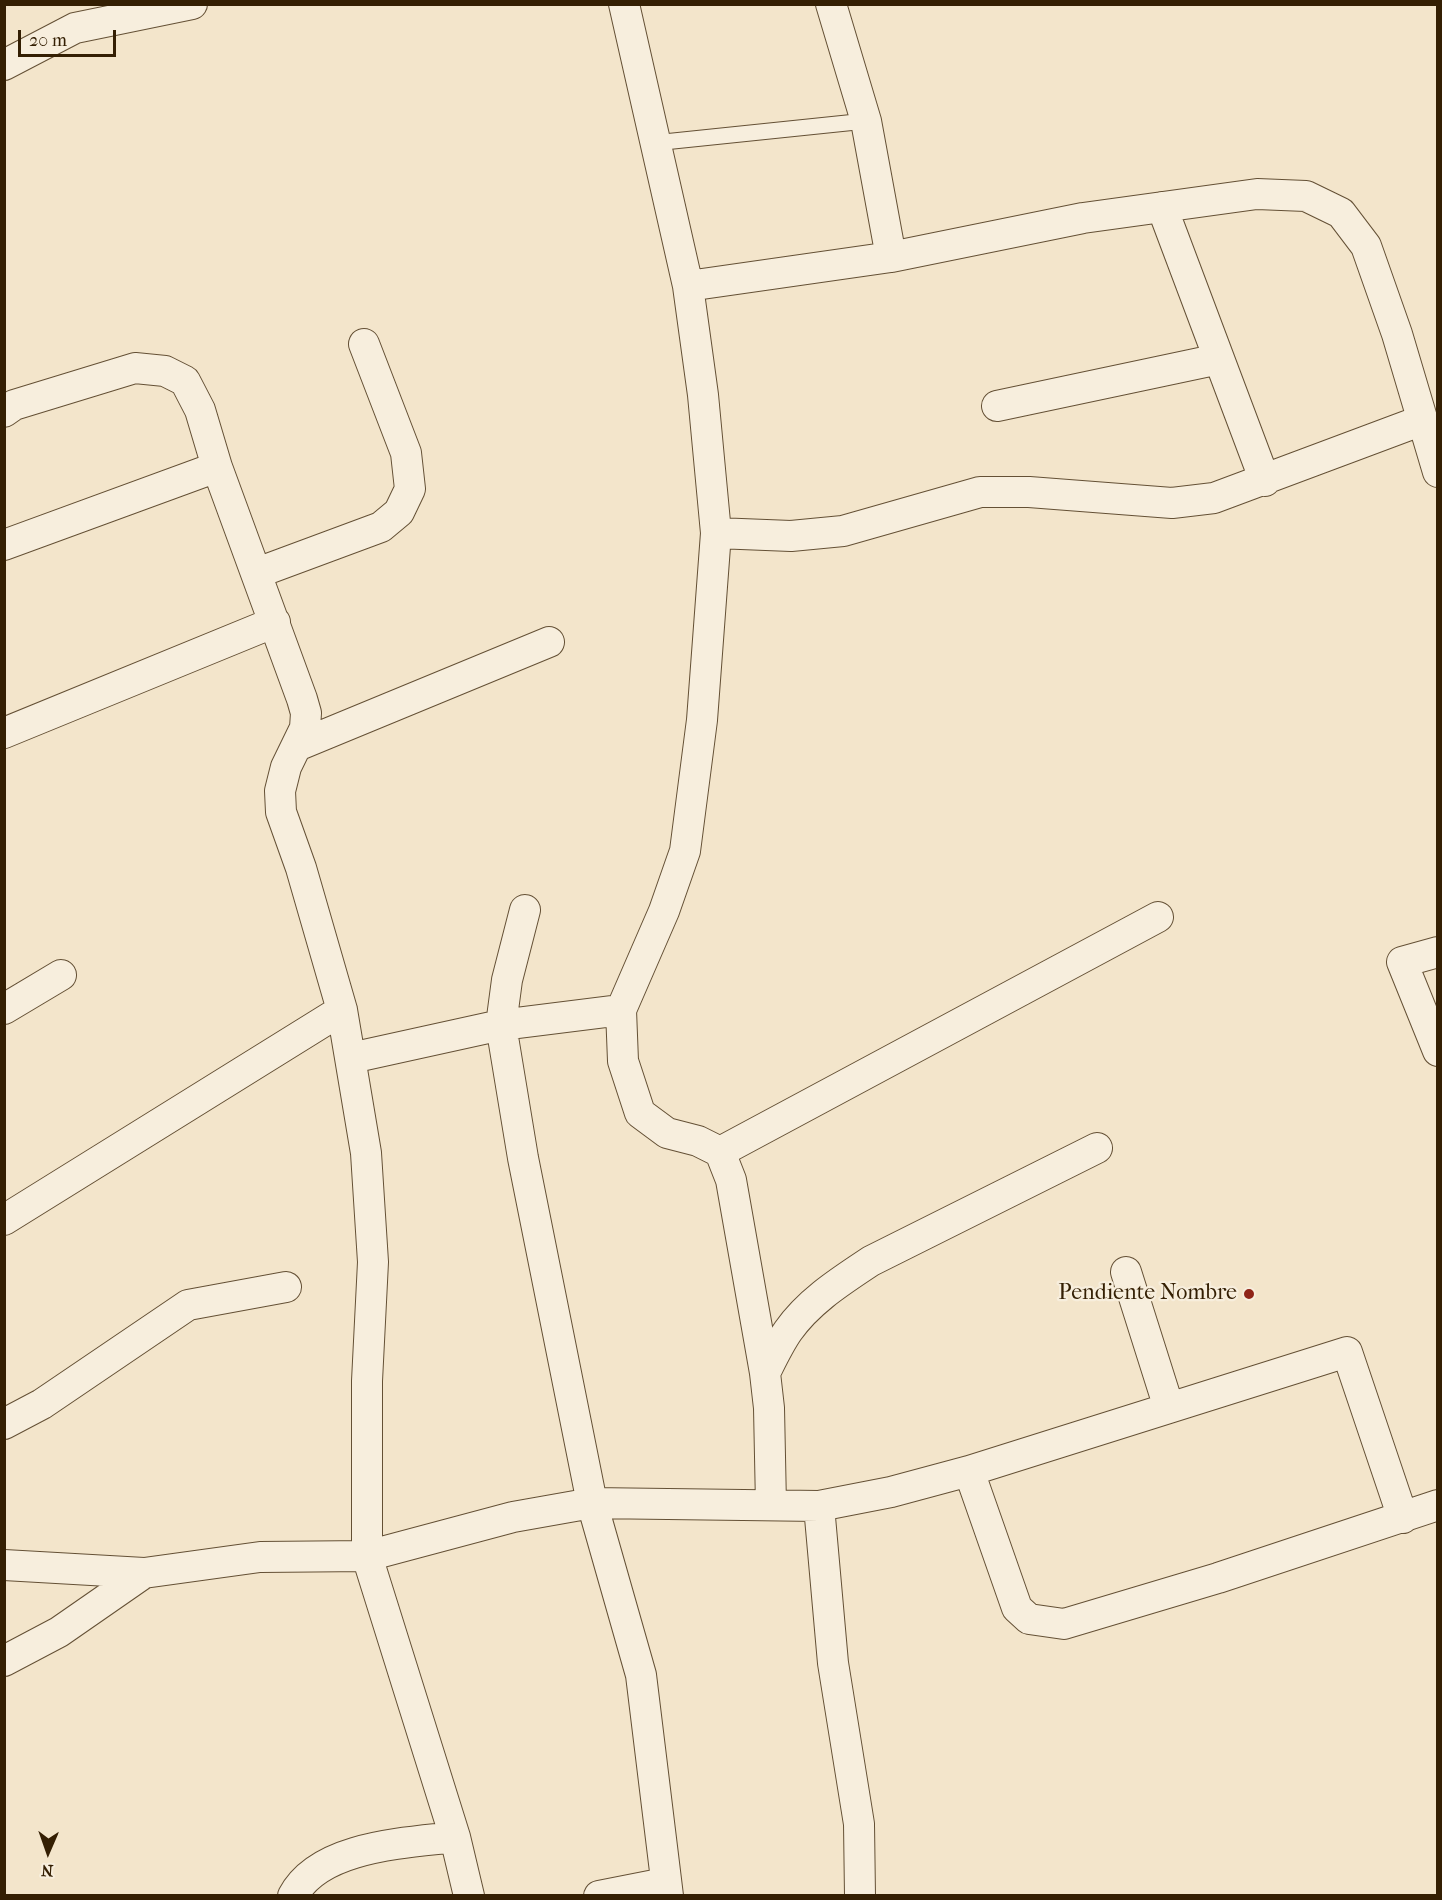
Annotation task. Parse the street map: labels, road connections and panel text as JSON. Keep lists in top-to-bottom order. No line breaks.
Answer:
{"places":["Pendiente Nombre"],"scale_bar":"20 m","north":"bottom"}
